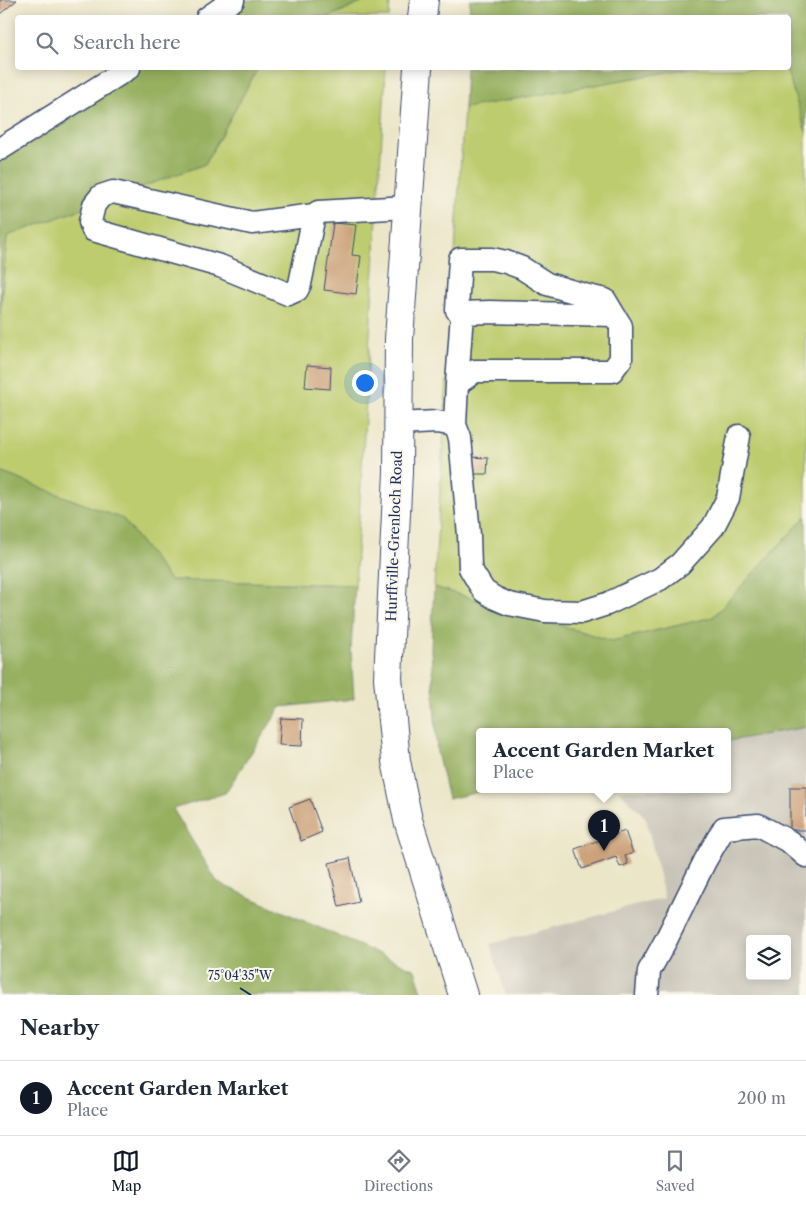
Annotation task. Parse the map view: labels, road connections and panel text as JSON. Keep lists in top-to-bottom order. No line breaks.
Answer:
{"streets":{"main road":["Hurffville-Grenloch Road"]},"page":{"search":"Search here","popup":["Accent Garden Market","Place"],"pins":"1","heading":"Nearby","list":[{"mark":"1","name":"Accent Garden Market","note":"Place","value":"200 m"}],"nav":["Map","Directions","Saved"]},"coordinates":["75°04'35\"W"]}
